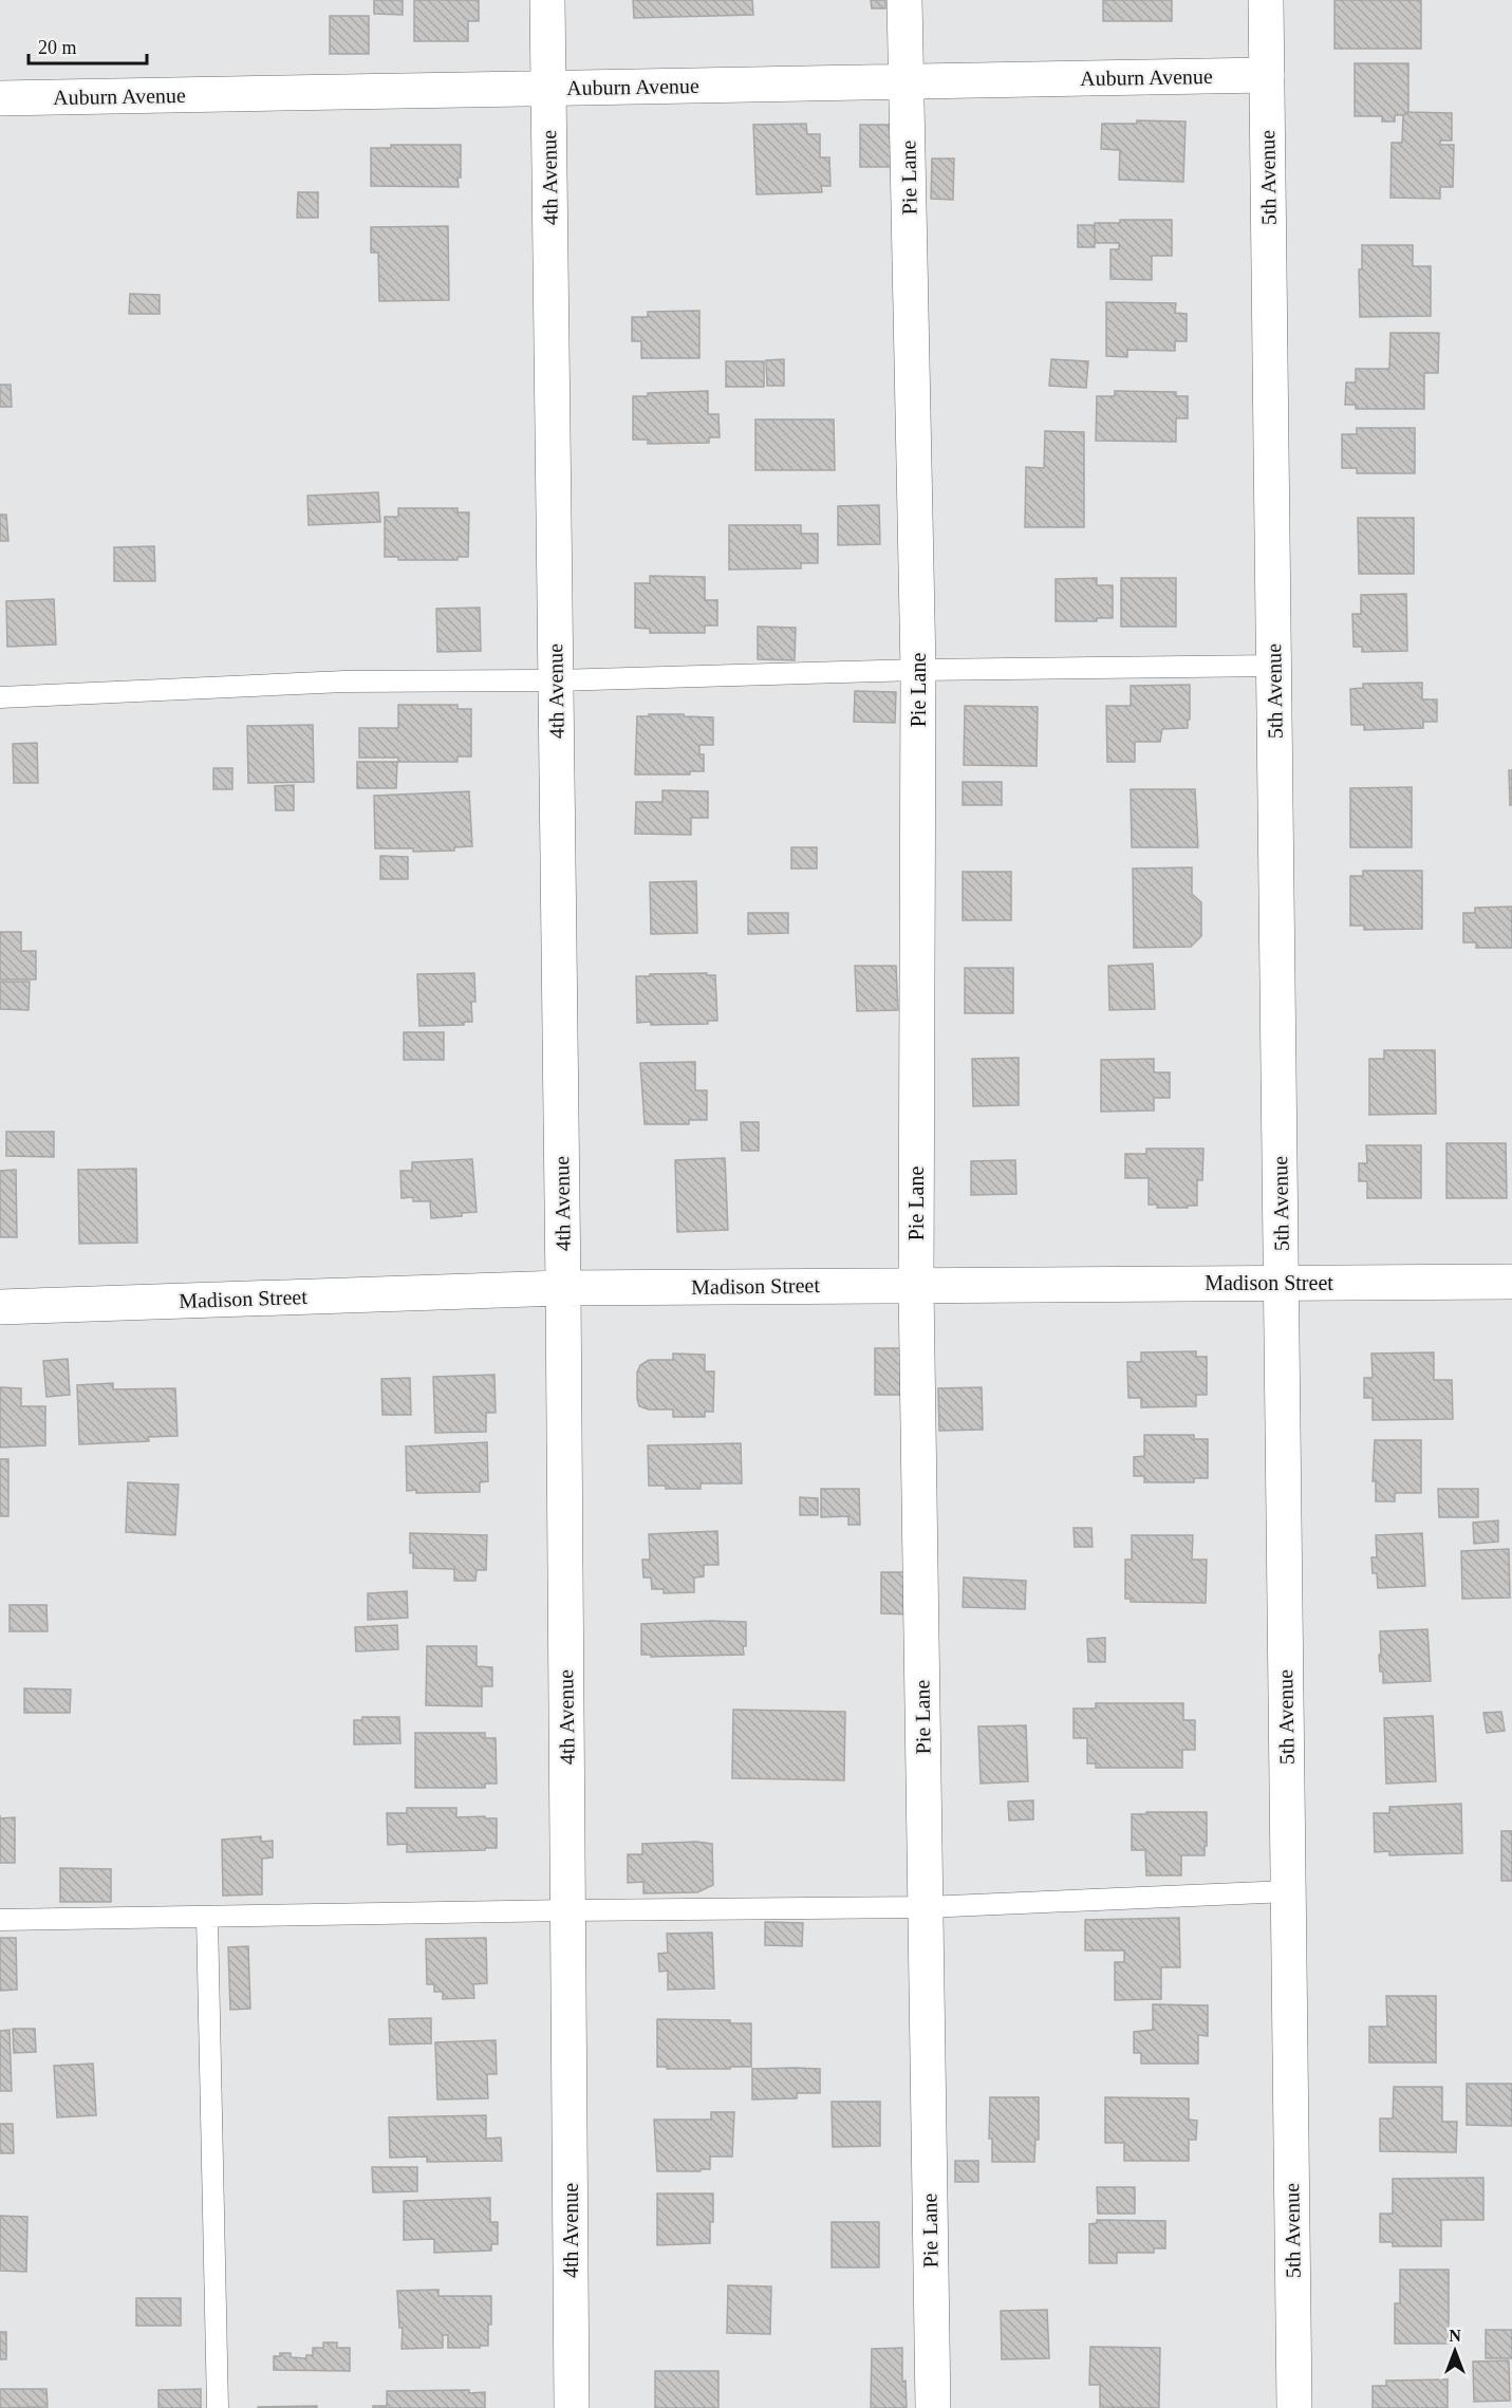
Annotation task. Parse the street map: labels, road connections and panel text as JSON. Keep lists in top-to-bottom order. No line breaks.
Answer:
{"streets":{"street":["Auburn Avenue","4th Avenue","Pie Lane","5th Avenue","Madison Street"]},"crossings":[["Auburn Avenue","4th Avenue"],["Auburn Avenue","Pie Lane"],["Auburn Avenue","5th Avenue"],["4th Avenue","Madison Street"],["Pie Lane","Madison Street"],["5th Avenue","Madison Street"]],"scale_bar":"20 m","north":"top"}
